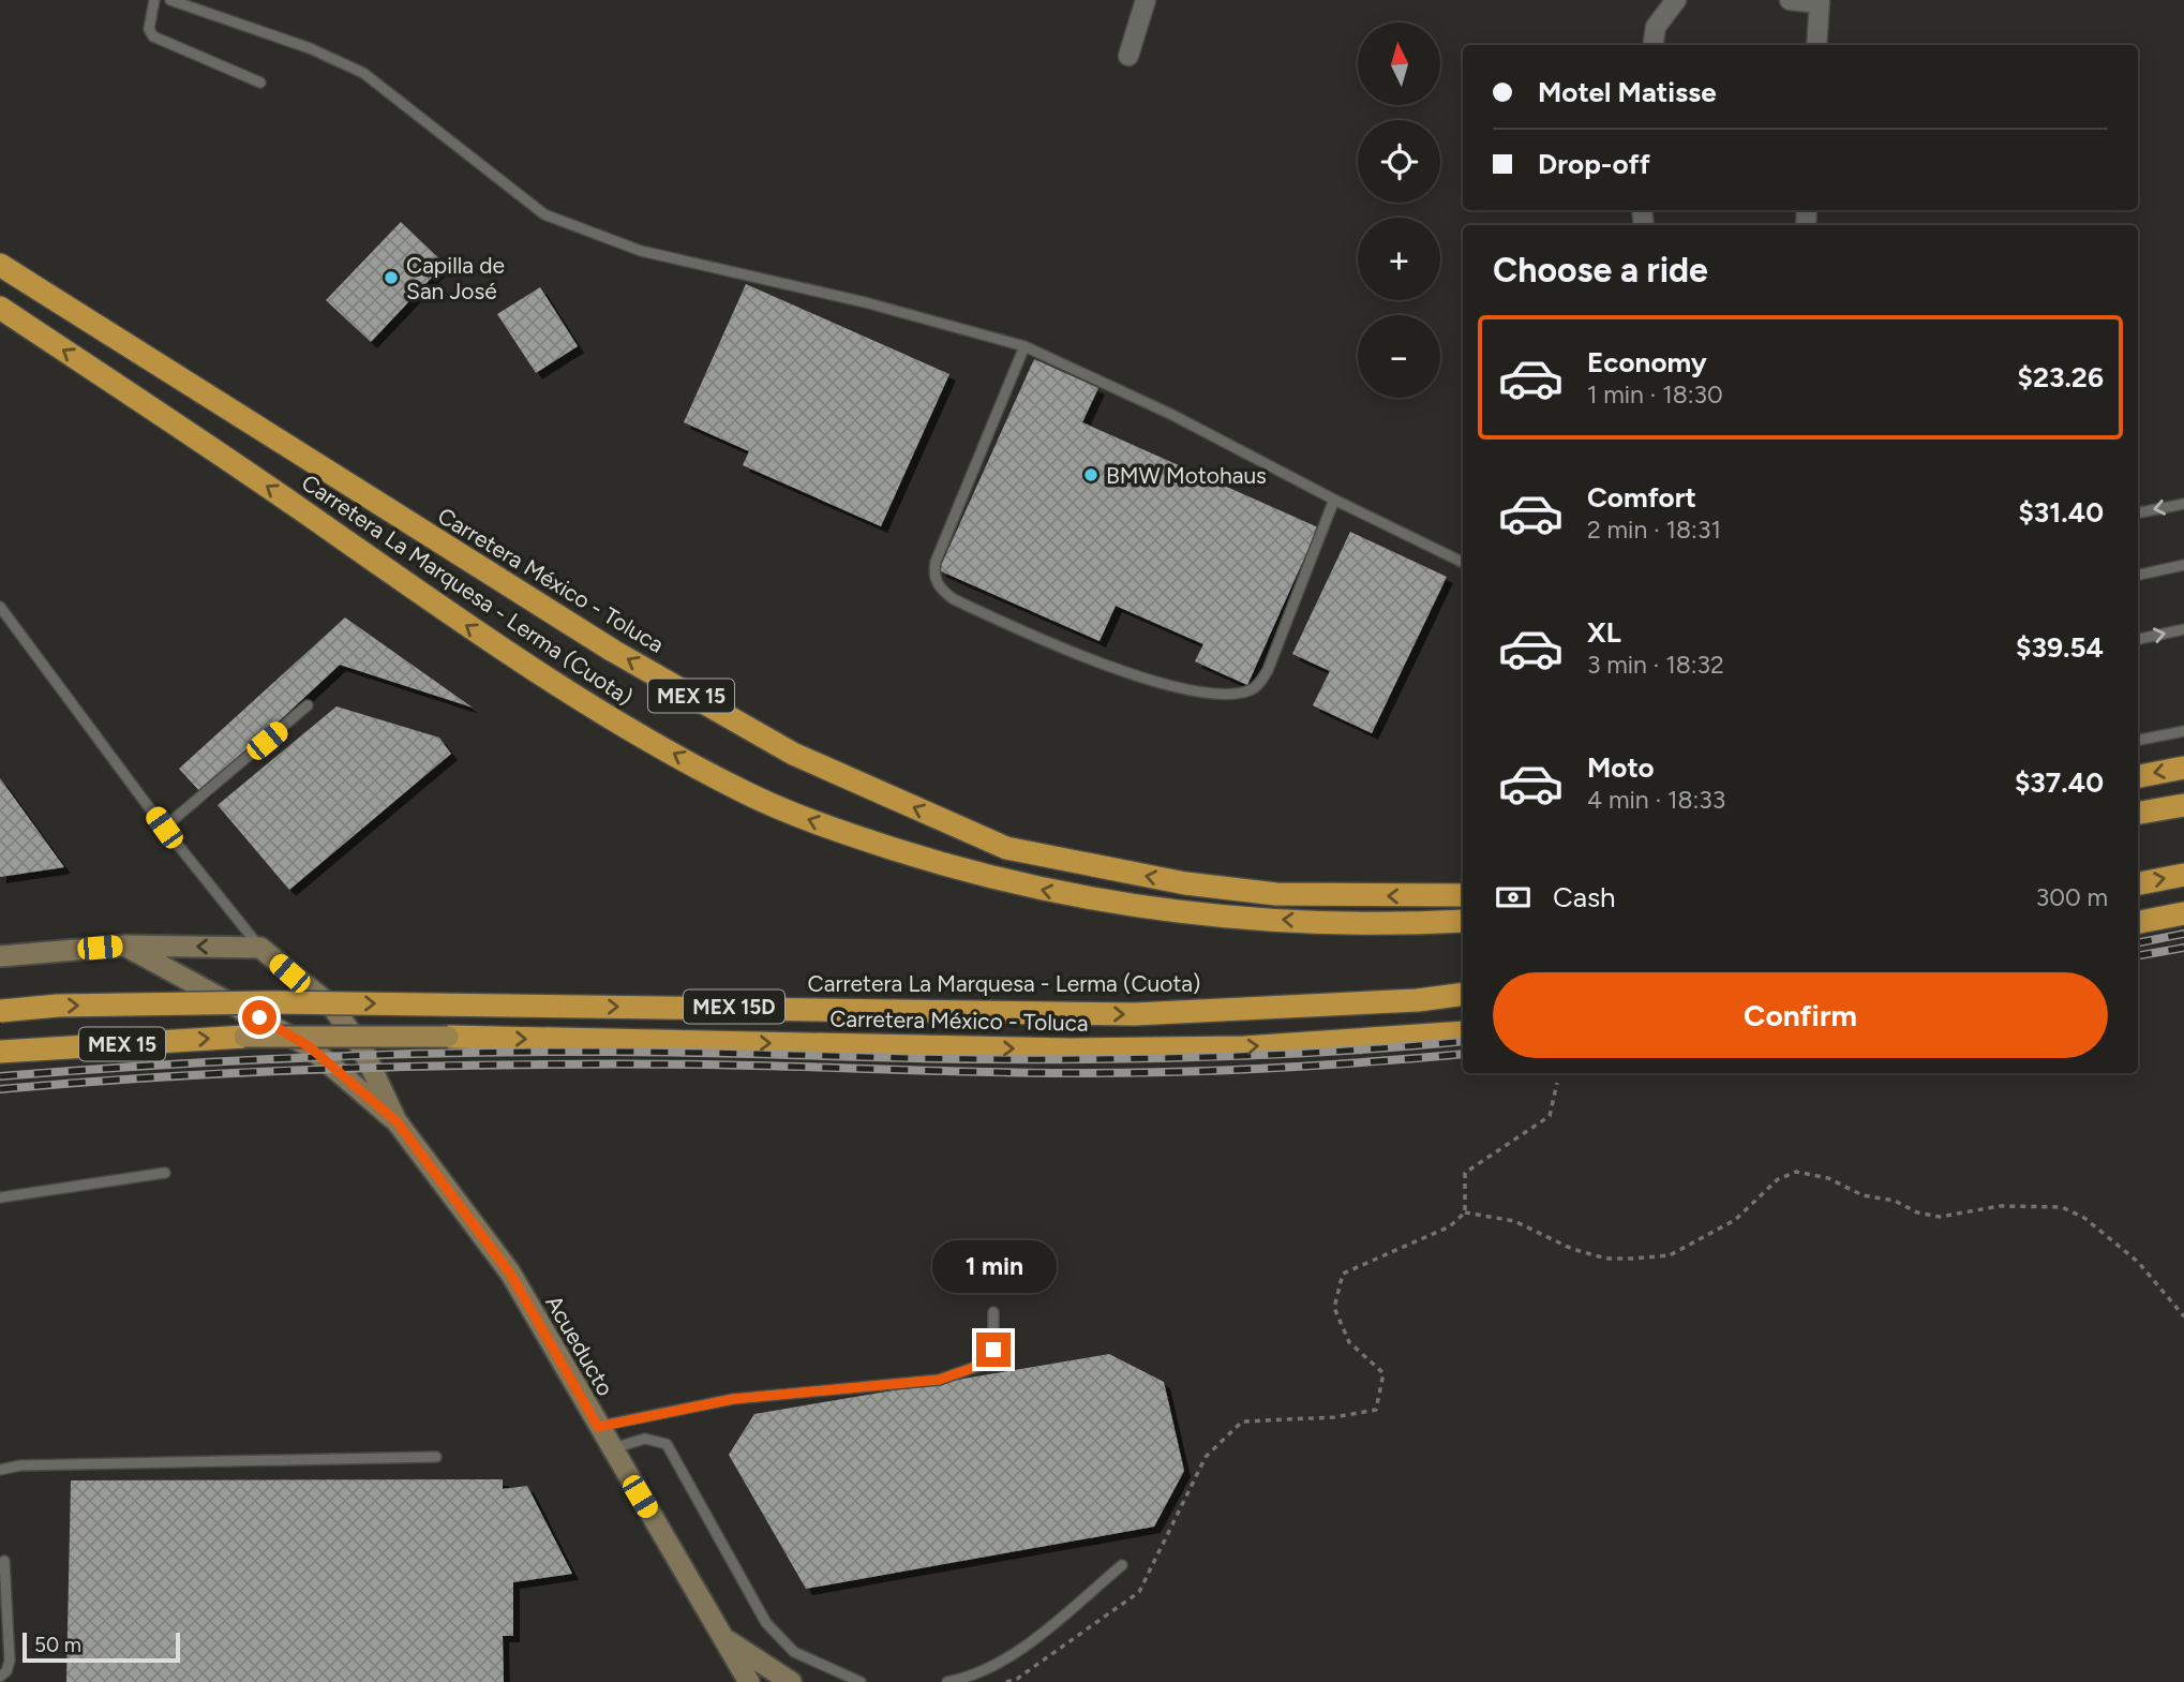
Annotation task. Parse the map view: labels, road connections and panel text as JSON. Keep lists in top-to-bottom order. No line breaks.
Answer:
{"streets":{"highway":["Carretera México - Toluca","Carretera La Marquesa - Lerma (Cuota)","MEX 15","MEX 15D"],"main road":["Acueducto"]},"places":["Capilla de San José","BMW Motohaus"],"scale_bar":"50 m","north":"top","page":{"map_buttons":["+","−"],"banner":["Motel Matisse","Drop-off"],"heading":"Choose a ride","list":[{"name":"Economy","note":"1 min · 18:30","value":"$23.26"},{"name":"Comfort","note":"2 min · 18:31","value":"$31.40"},{"name":"XL","note":"3 min · 18:32","value":"$39.54"},{"name":"Moto","note":"4 min · 18:33","value":"$37.40"}],"pay":["Cash","300 m"],"buttons":"Confirm","bubble":"1 min","scale":"50 m"}}
